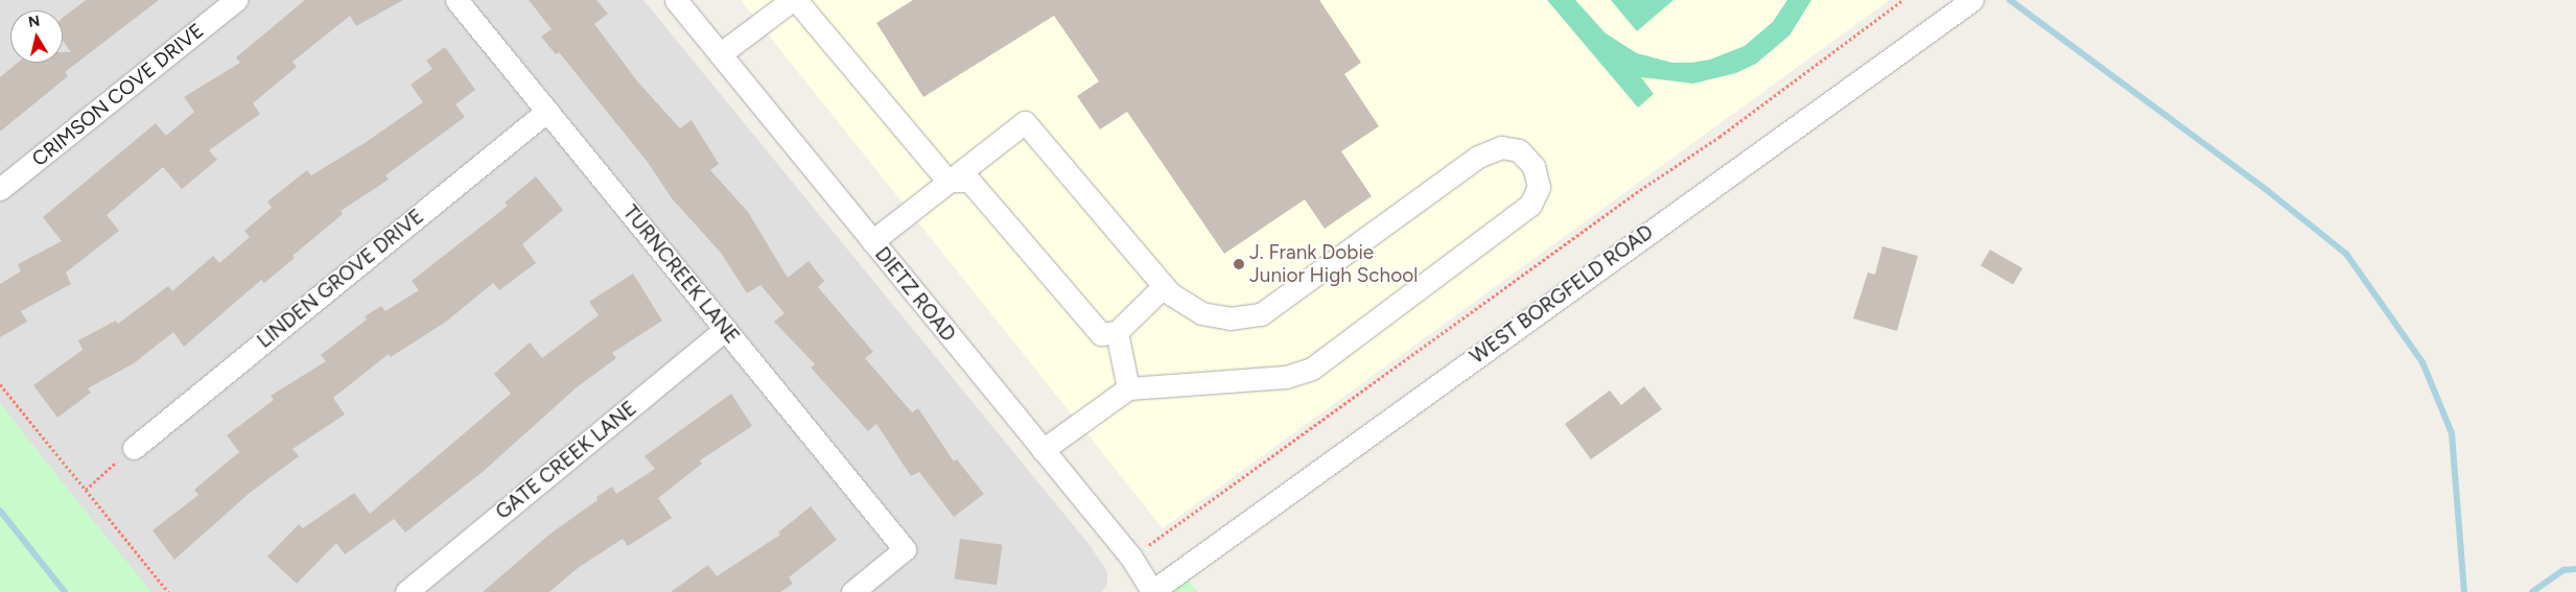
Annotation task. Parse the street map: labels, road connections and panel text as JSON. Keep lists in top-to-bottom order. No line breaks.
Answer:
{"streets":{"street":["CRIMSON COVE DRIVE","TURNCREEK LANE","LINDEN GROVE DRIVE","DIETZ ROAD","WEST BORGFELD ROAD","GATE CREEK LANE"]},"crossings":[["TURNCREEK LANE","LINDEN GROVE DRIVE"],["TURNCREEK LANE","GATE CREEK LANE"],["DIETZ ROAD","WEST BORGFELD ROAD"]],"places":["J. Frank Dobie Junior High School"],"north":"top"}
